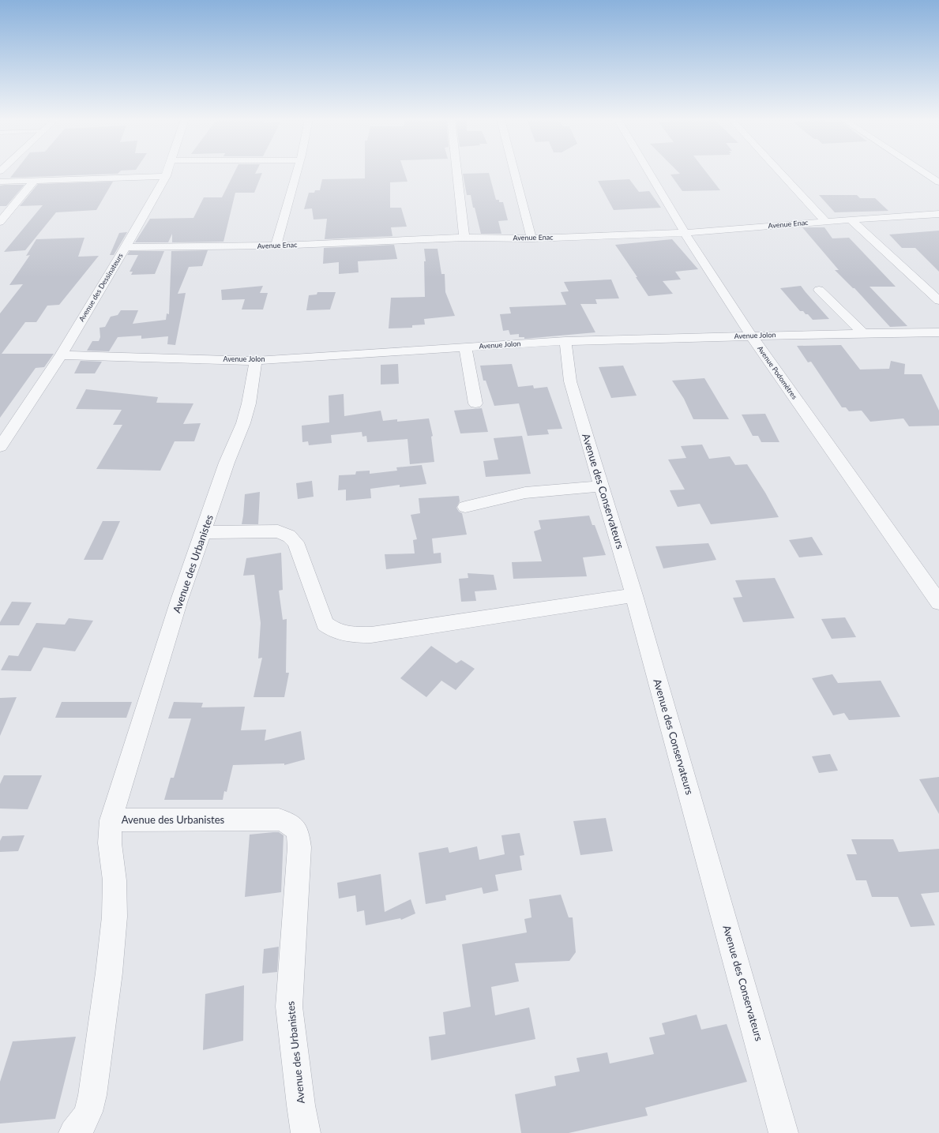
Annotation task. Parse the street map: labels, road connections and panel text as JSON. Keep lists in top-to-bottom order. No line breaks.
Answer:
{"streets":{"street":["Avenue Enac","Avenue des Dessinateurs","Avenue Jolon","Avenue Podomètres","Avenue des Conservateurs","Avenue des Urbanistes"]},"crossings":[["Avenue Enac","Avenue des Dessinateurs"],["Avenue Enac","Avenue Podomètres"],["Avenue des Dessinateurs","Avenue Jolon"],["Avenue Jolon","Avenue Podomètres"],["Avenue Jolon","Avenue des Conservateurs"],["Avenue Jolon","Avenue des Urbanistes"]]}
